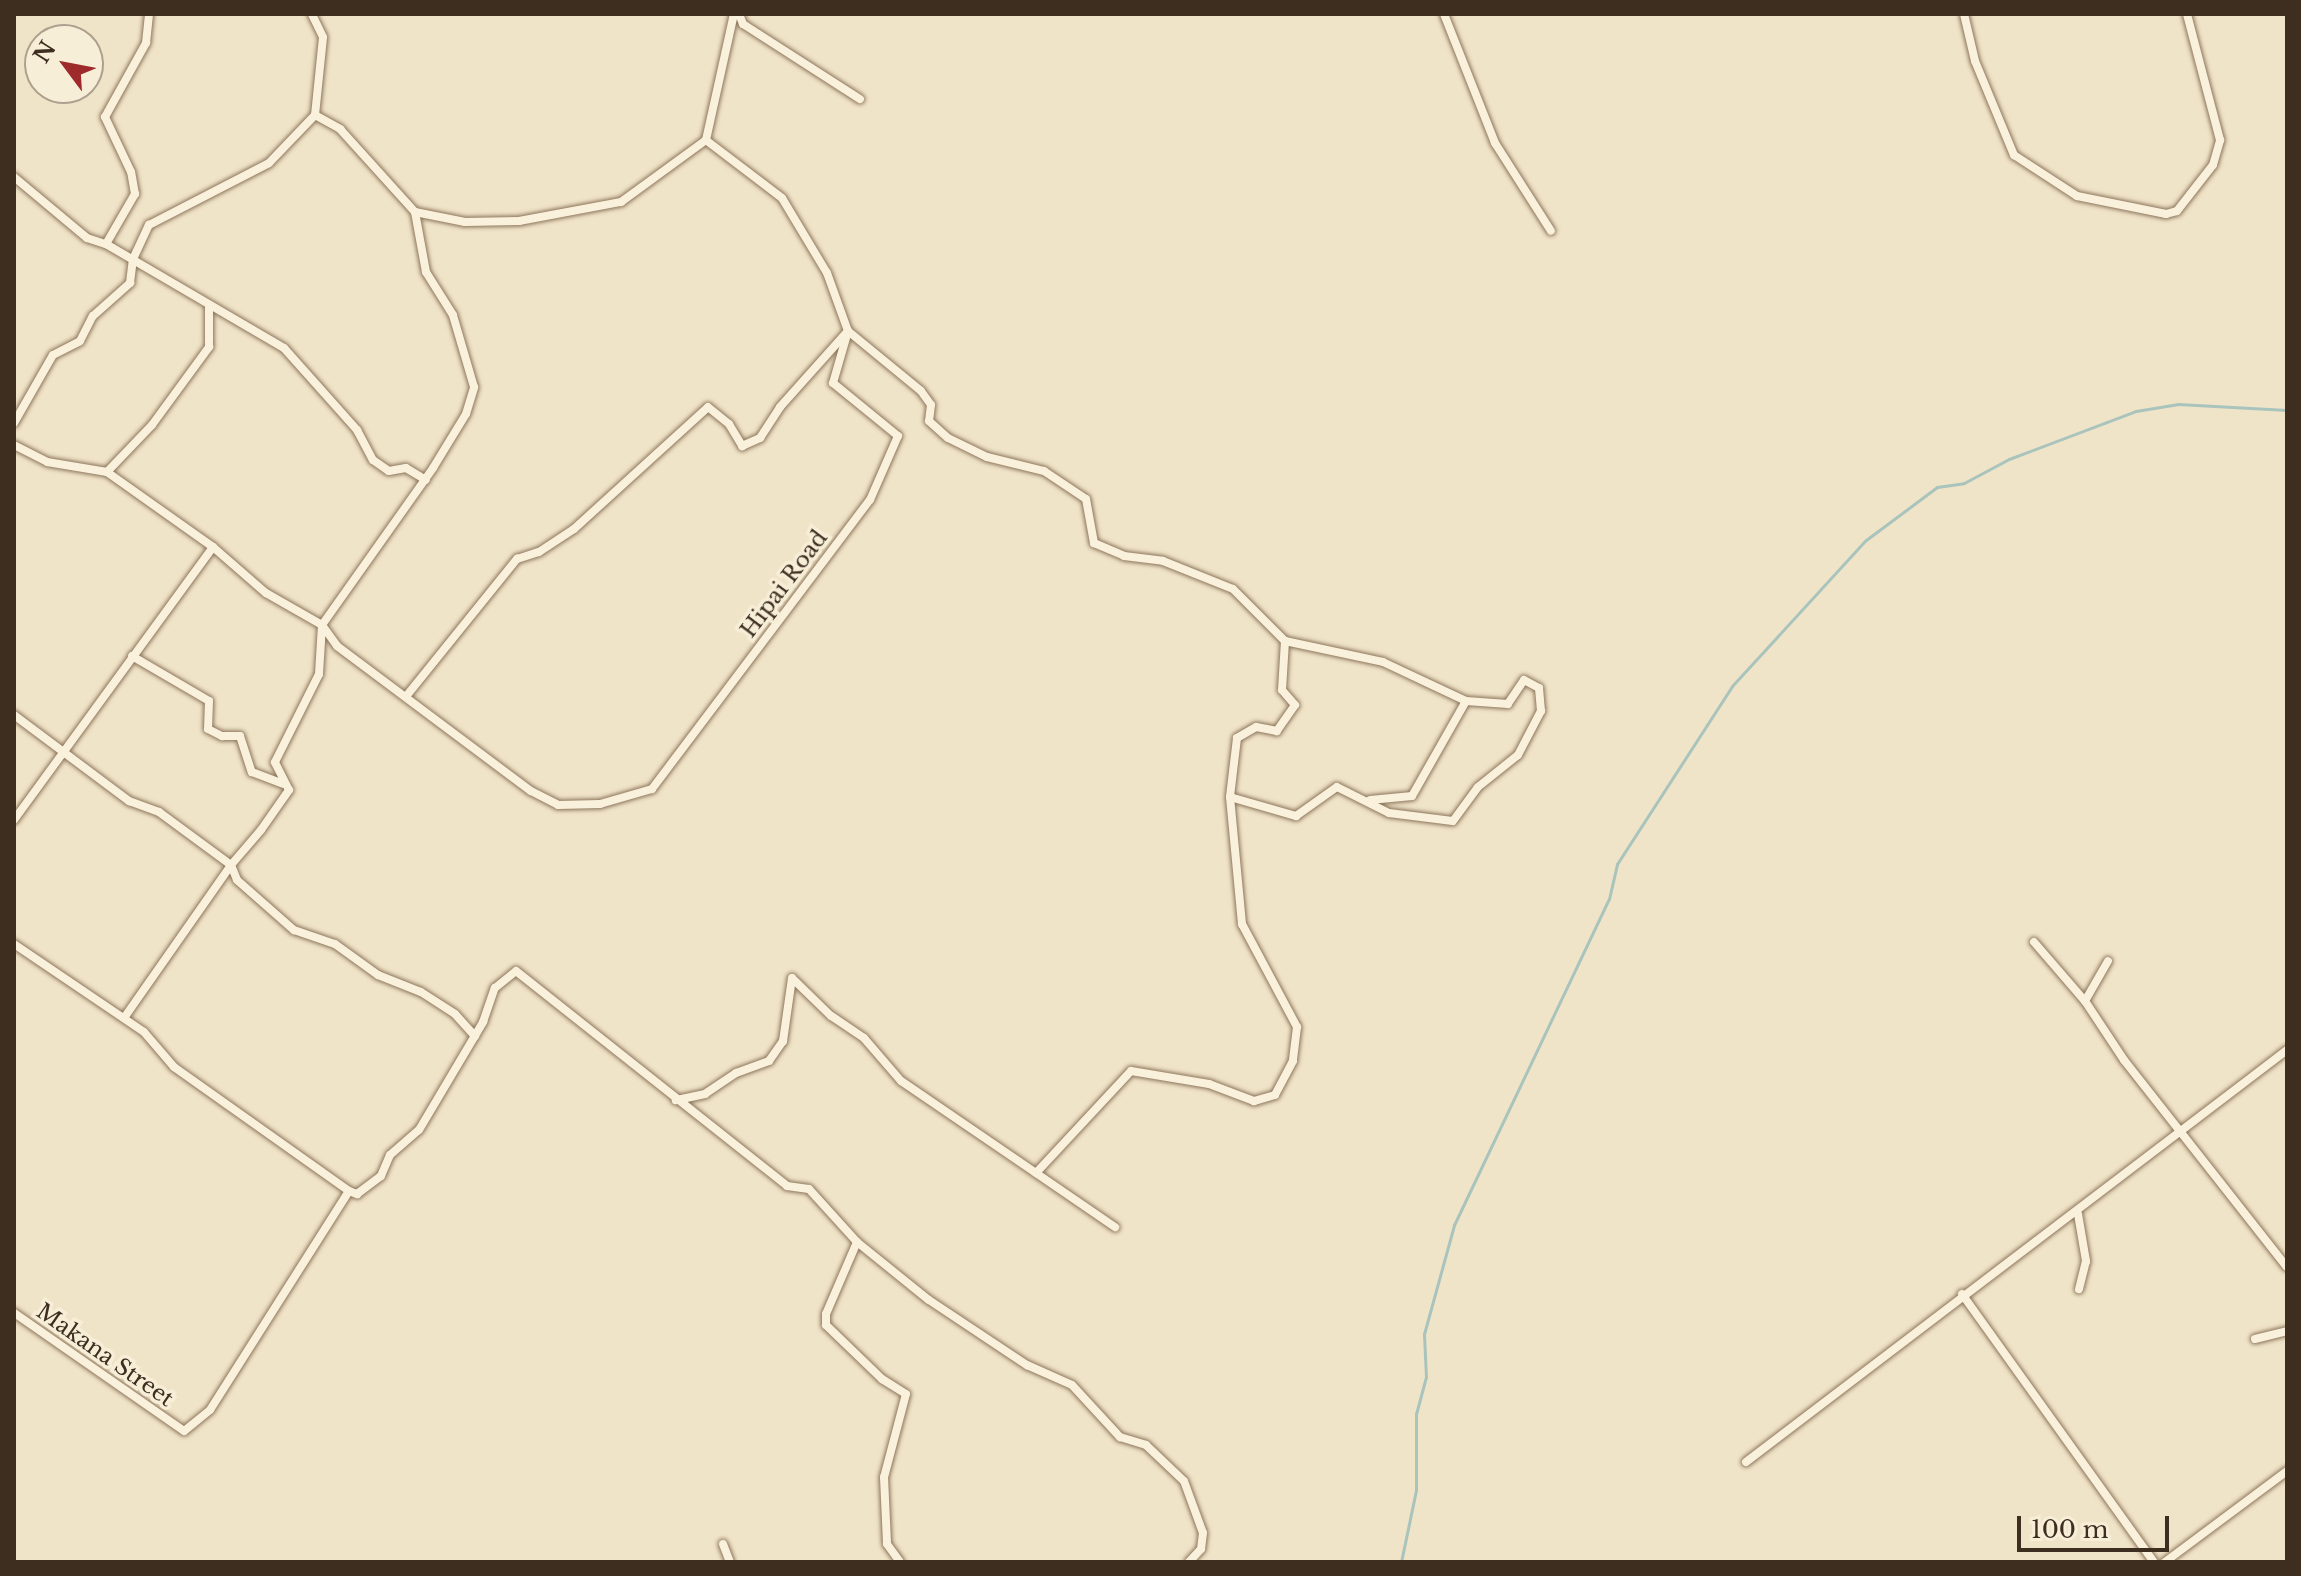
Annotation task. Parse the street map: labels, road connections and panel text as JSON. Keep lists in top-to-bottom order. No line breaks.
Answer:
{"streets":{"street":["Hipai Road","Makana Street"]},"scale_bar":"100 m","north":"top left"}
